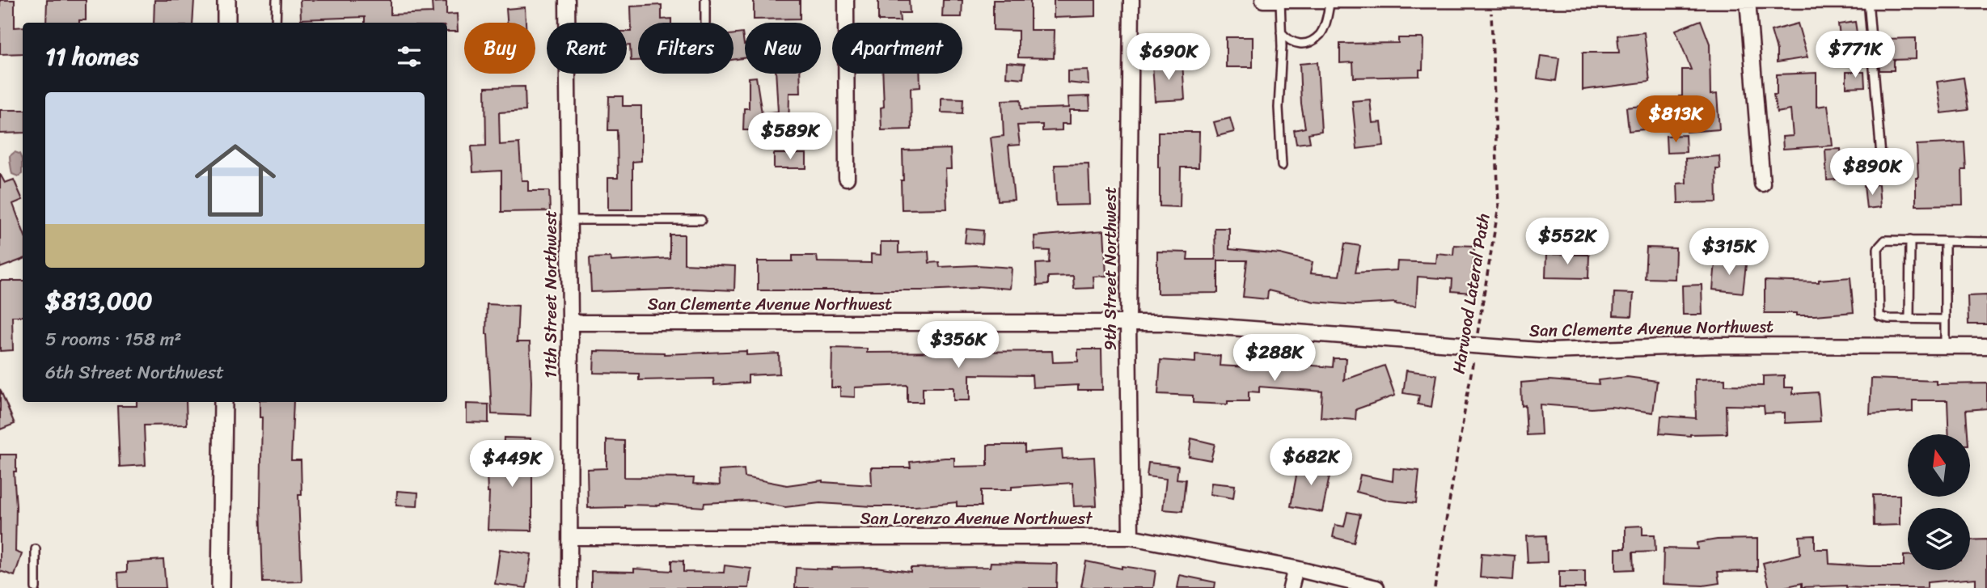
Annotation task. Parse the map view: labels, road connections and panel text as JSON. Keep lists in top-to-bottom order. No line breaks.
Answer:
{"streets":{"street":["9th Street Northwest","11th Street Northwest","San Clemente Avenue Northwest","San Lorenzo Avenue Northwest"],"path":["Harwood Lateral Path"]},"crossings":[["9th Street Northwest","San Clemente Avenue Northwest"],["9th Street Northwest","San Lorenzo Avenue Northwest"],["Harwood Lateral Path","San Clemente Avenue Northwest"],["11th Street Northwest","San Clemente Avenue Northwest"],["11th Street Northwest","San Lorenzo Avenue Northwest"]],"north":"top","page":{"chip":["Buy","Rent","Filters","New","Apartment"],"heading":"11 homes","price":["$771K","$690K","$813K","$589K","$890K","$552K","$315K","$356K","$288K","$682K","$449K"],"list":[{"name":"$813,000","note":"5 rooms · 158 m² · 6th Street Northwest"}]}}
